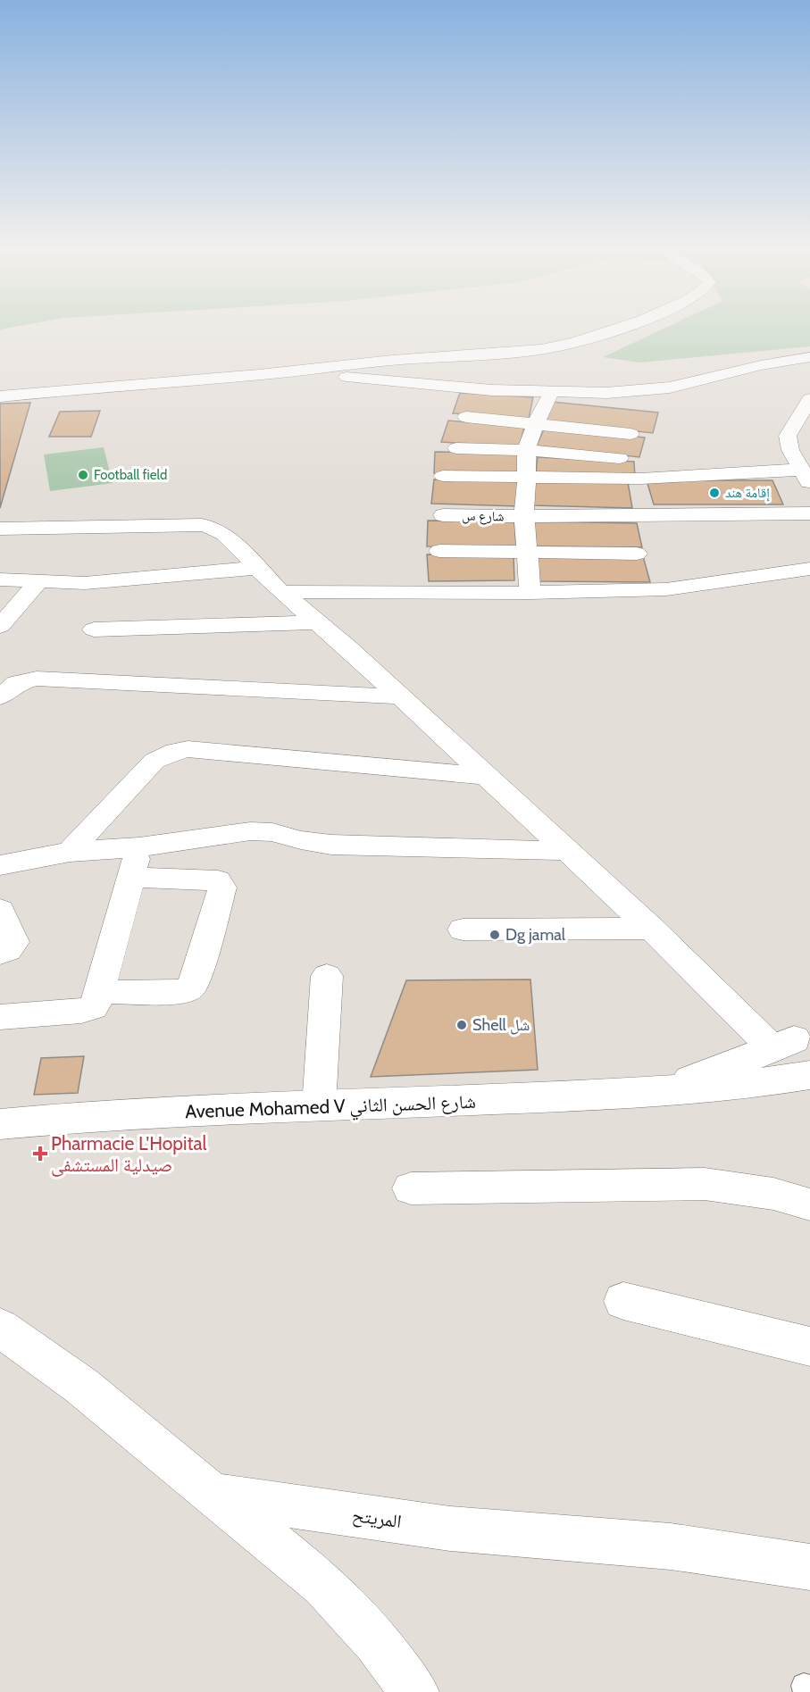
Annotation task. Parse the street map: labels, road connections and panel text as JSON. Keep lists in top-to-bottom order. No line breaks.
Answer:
{"streets":{"main road":["Avenue Mohamed V شارع الحسن الثاني"],"street":["شارع س","المريتح"]},"places":{"other":["Football field","إقامة هند","Dg jamal","Shell شل"],"health":["Pharmacie L'Hopital صيدلية المستشفى"]}}
